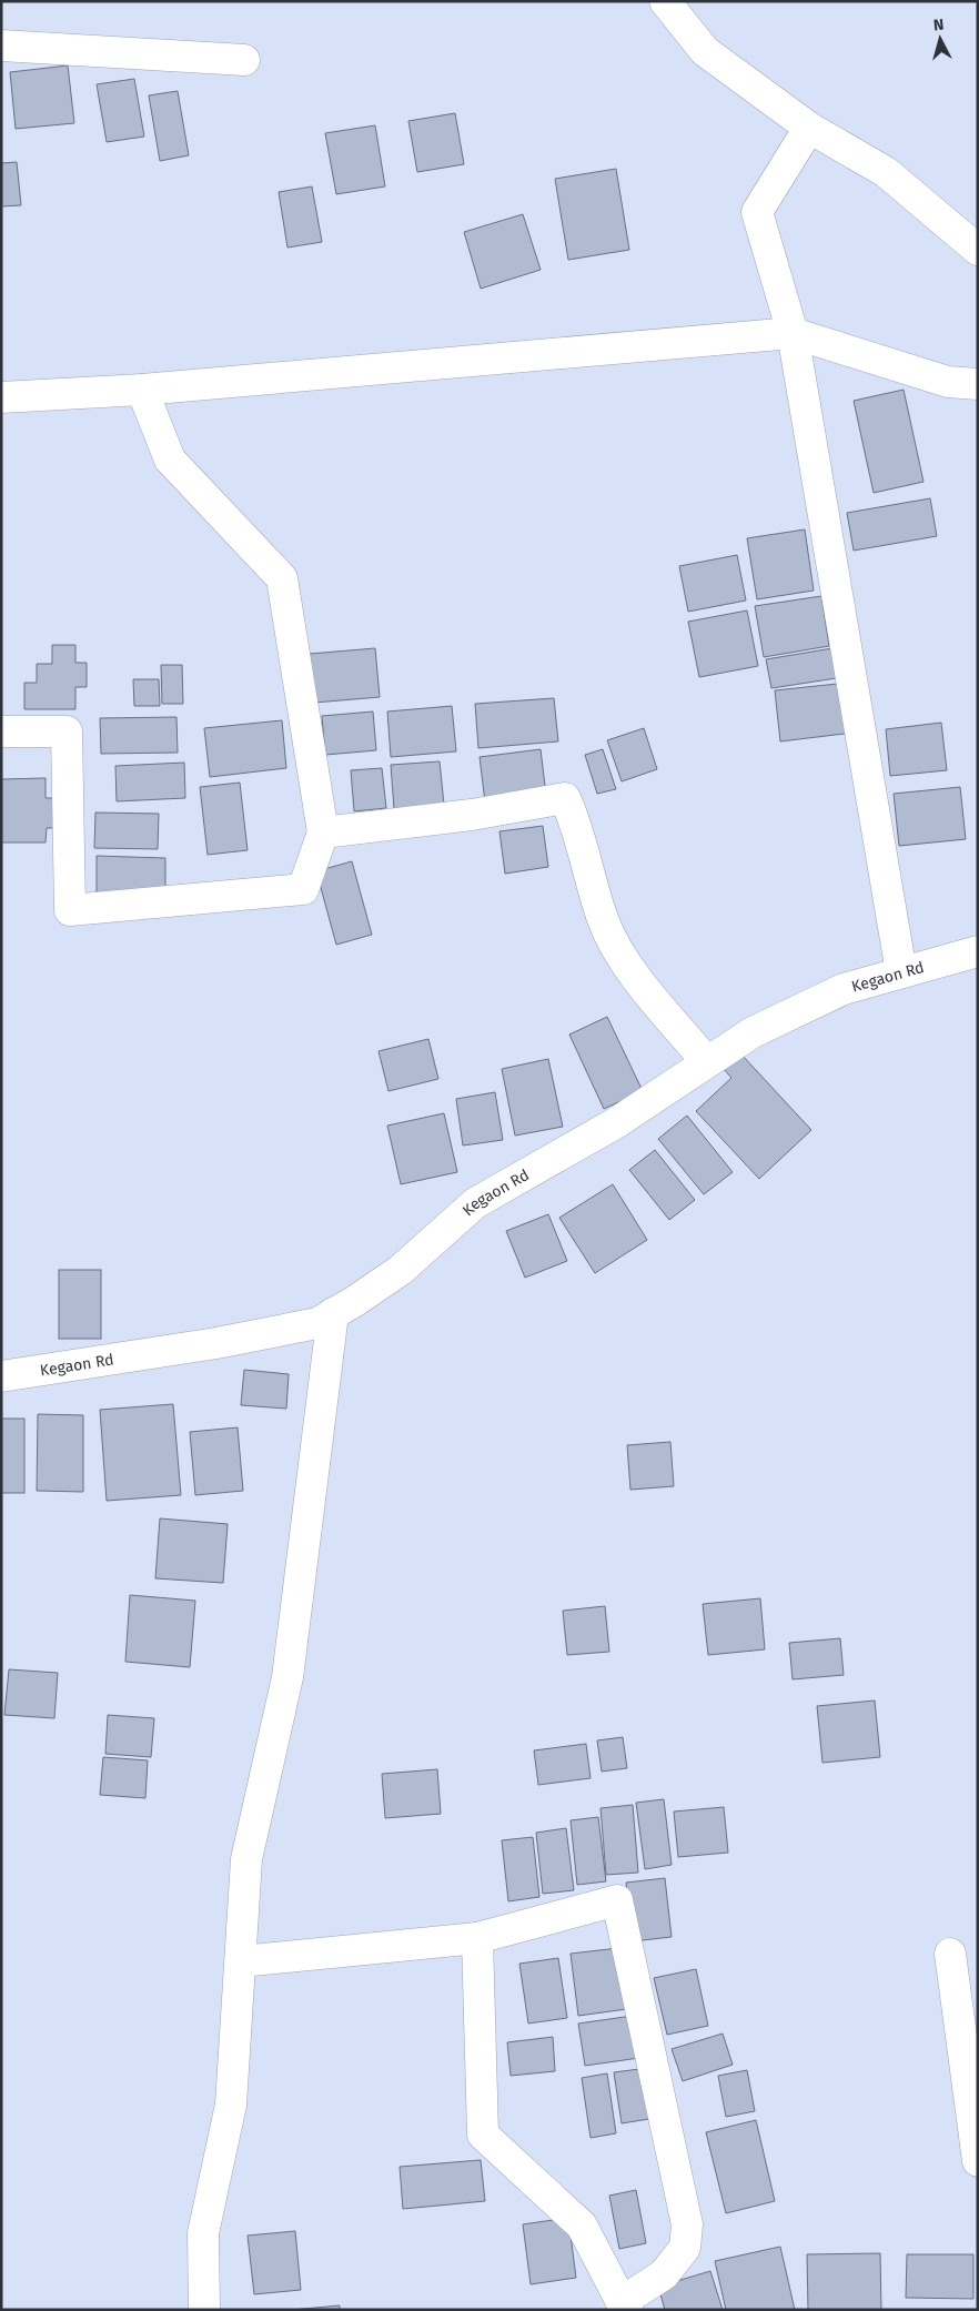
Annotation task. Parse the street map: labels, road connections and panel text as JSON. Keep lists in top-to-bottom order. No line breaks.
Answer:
{"streets":{"street":["Kegaon Rd"]},"north":"top"}
